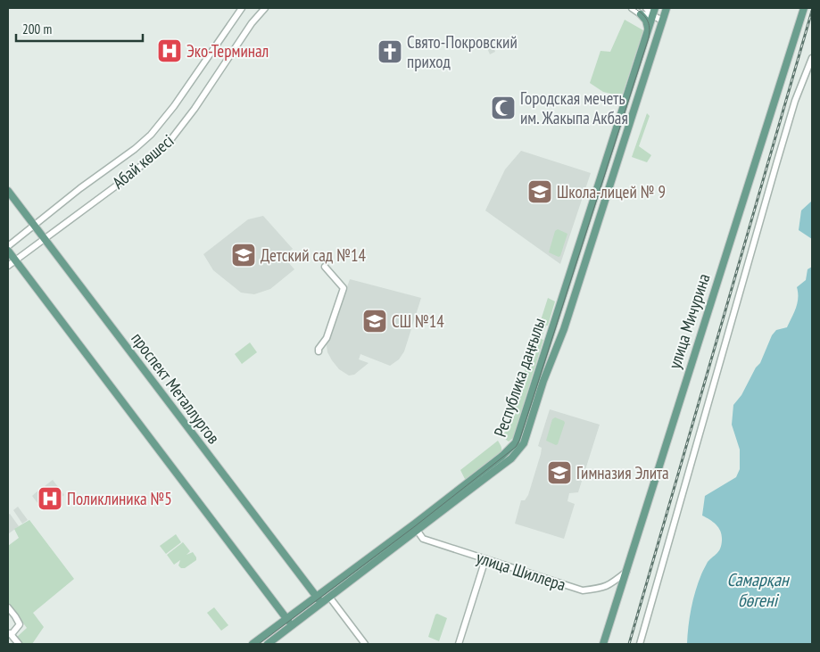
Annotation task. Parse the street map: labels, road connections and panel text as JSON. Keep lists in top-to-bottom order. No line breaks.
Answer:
{"streets":{"main road":["улица Мичурина","Республика даңғылы","проспект Металлургов"],"street":["Абай көшесі","улица Шиллера"]},"crossings":[["Абай көшесі","проспект Металлургов"],["улица Мичурина","улица Шиллера"],["Республика даңғылы","проспект Металлургов"],["Республика даңғылы","улица Шиллера"]],"water":["Самарқан бөгені"],"places":{"hospital":["Эко-Терминал","Поликлиника №5"],"church":["Свято-Покровский приход"],"mosque":["Городская мечеть им. Жакыпа Акбая"],"school or university":["Школа-лицей № 9","Детский сад №14","СШ №14","Гимназия Элита"]},"scale_bar":"200 m"}
